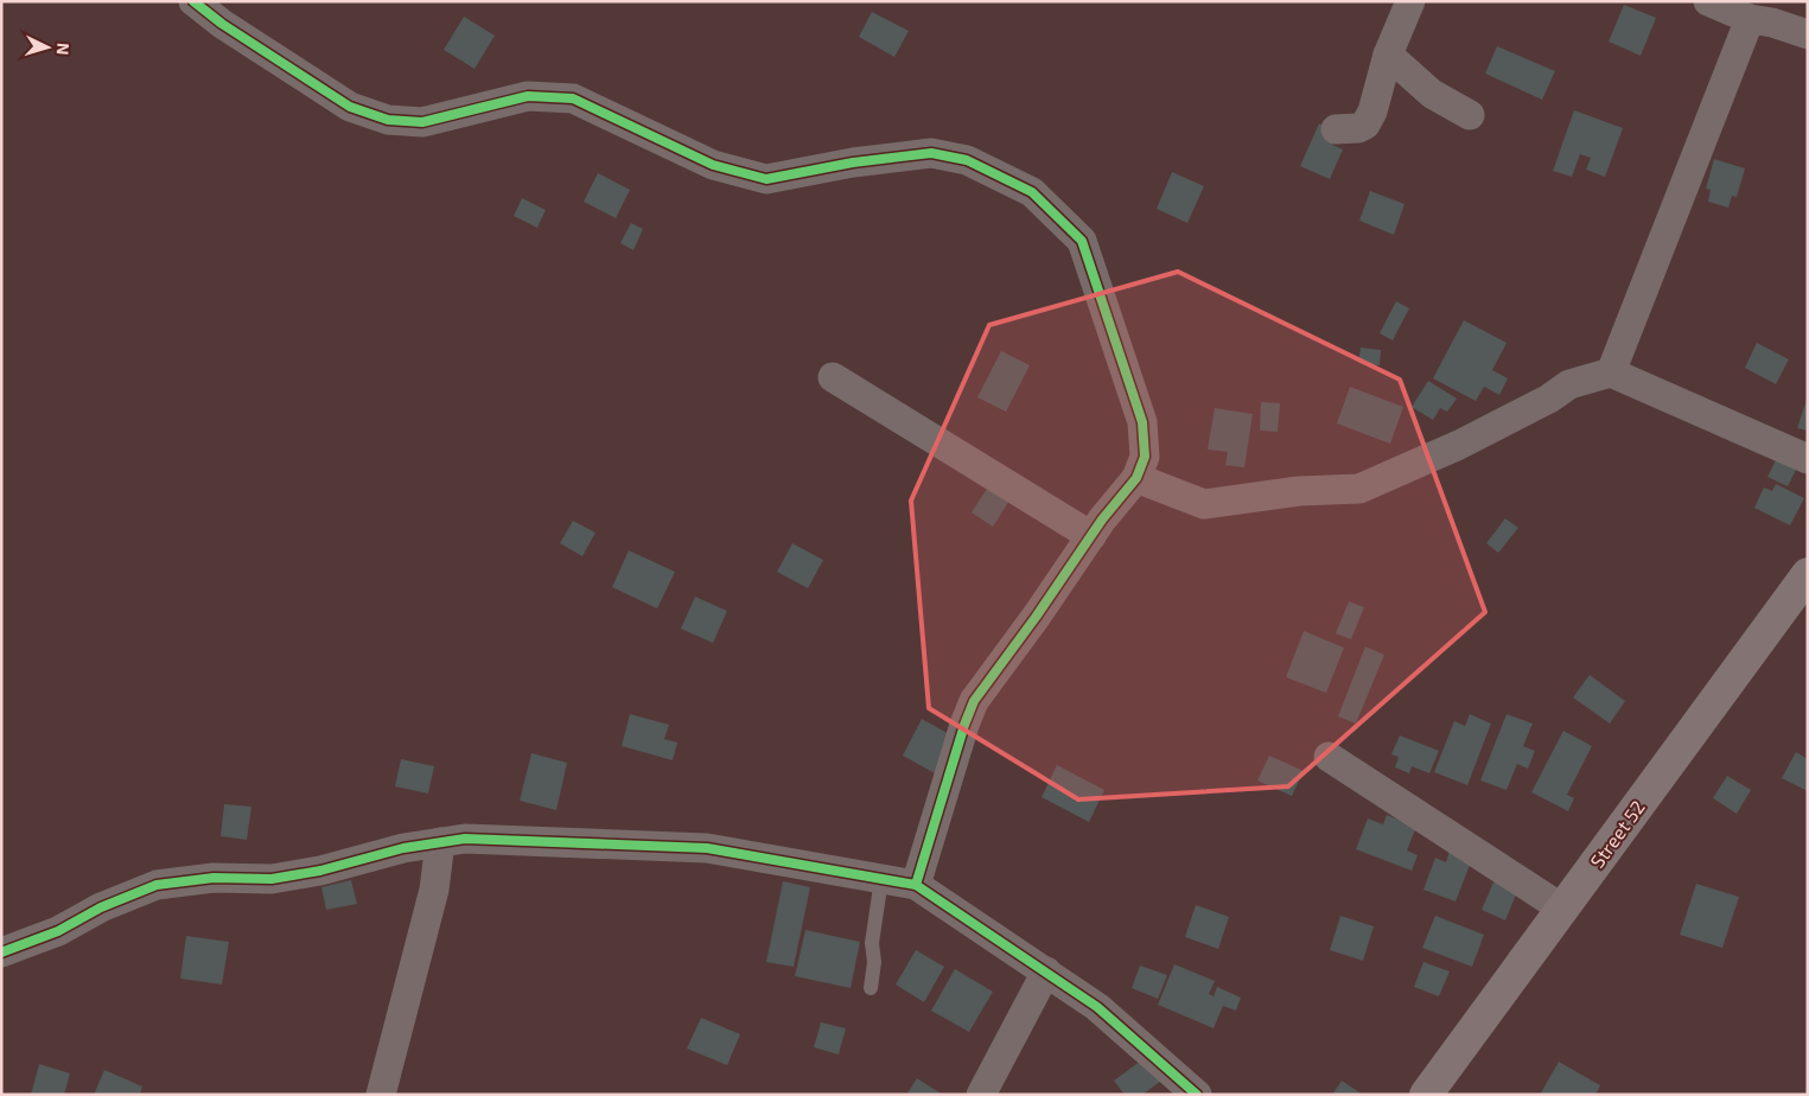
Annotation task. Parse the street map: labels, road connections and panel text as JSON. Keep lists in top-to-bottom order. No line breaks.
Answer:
{"streets":{"street":["Street 52"]},"north":"right"}
